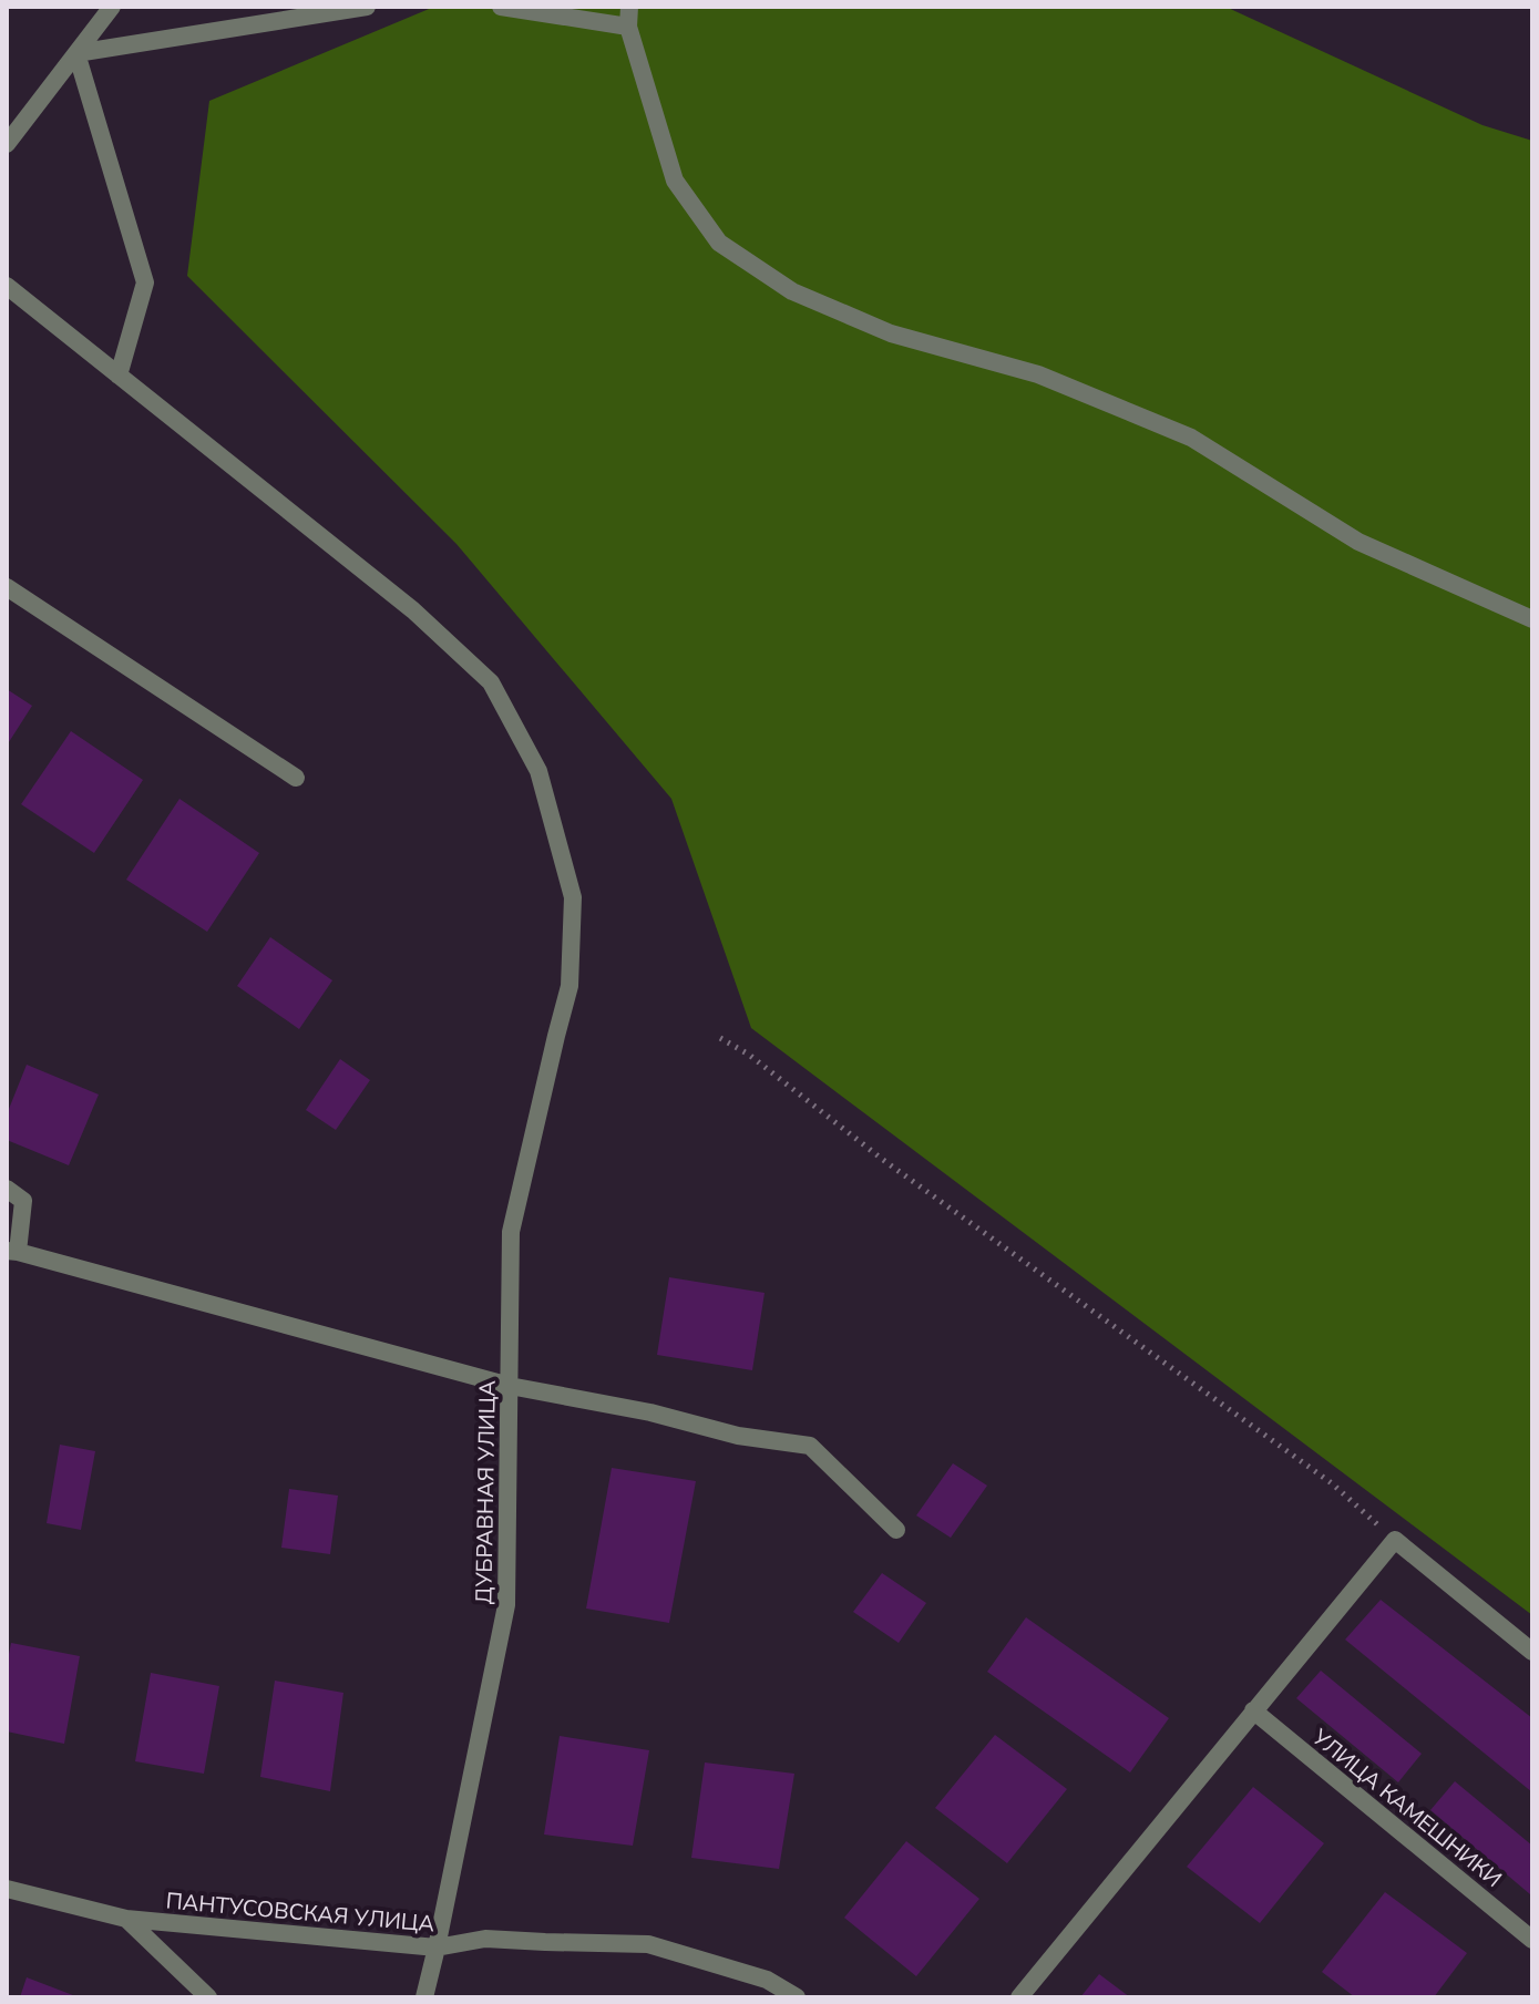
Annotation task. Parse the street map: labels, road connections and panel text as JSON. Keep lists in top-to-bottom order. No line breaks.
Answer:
{"streets":{"street":["ДУБРАВНАЯ УЛИЦА","УЛИЦА КАМЕШНИКИ","ПАНТУСОВСКАЯ УЛИЦА"]},"crossings":[["ДУБРАВНАЯ УЛИЦА","ПАНТУСОВСКАЯ УЛИЦА"]]}
